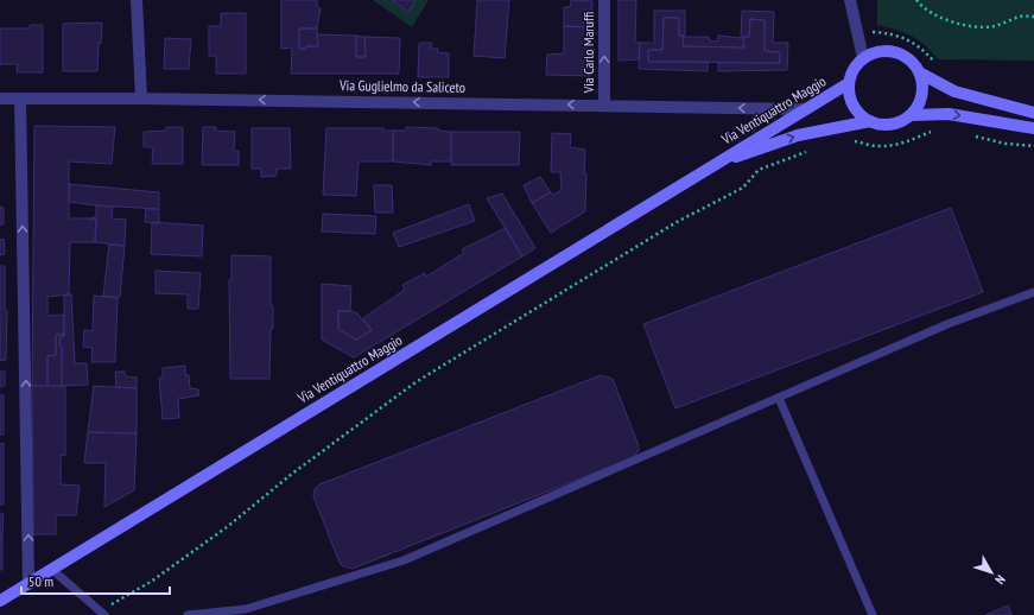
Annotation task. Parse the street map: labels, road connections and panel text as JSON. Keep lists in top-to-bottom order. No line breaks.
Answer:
{"streets":{"main road":["Via Ventiquattro Maggio"],"street":["Via Carlo Maruffi","Via Guglielmo da Saliceto"]},"crossings":[["Via Carlo Maruffi","Via Guglielmo da Saliceto"],["Via Guglielmo da Saliceto","Via Ventiquattro Maggio"]],"one_way":["Via Carlo Maruffi","Via Guglielmo da Saliceto"],"scale_bar":"50 m","north":"bottom right"}
